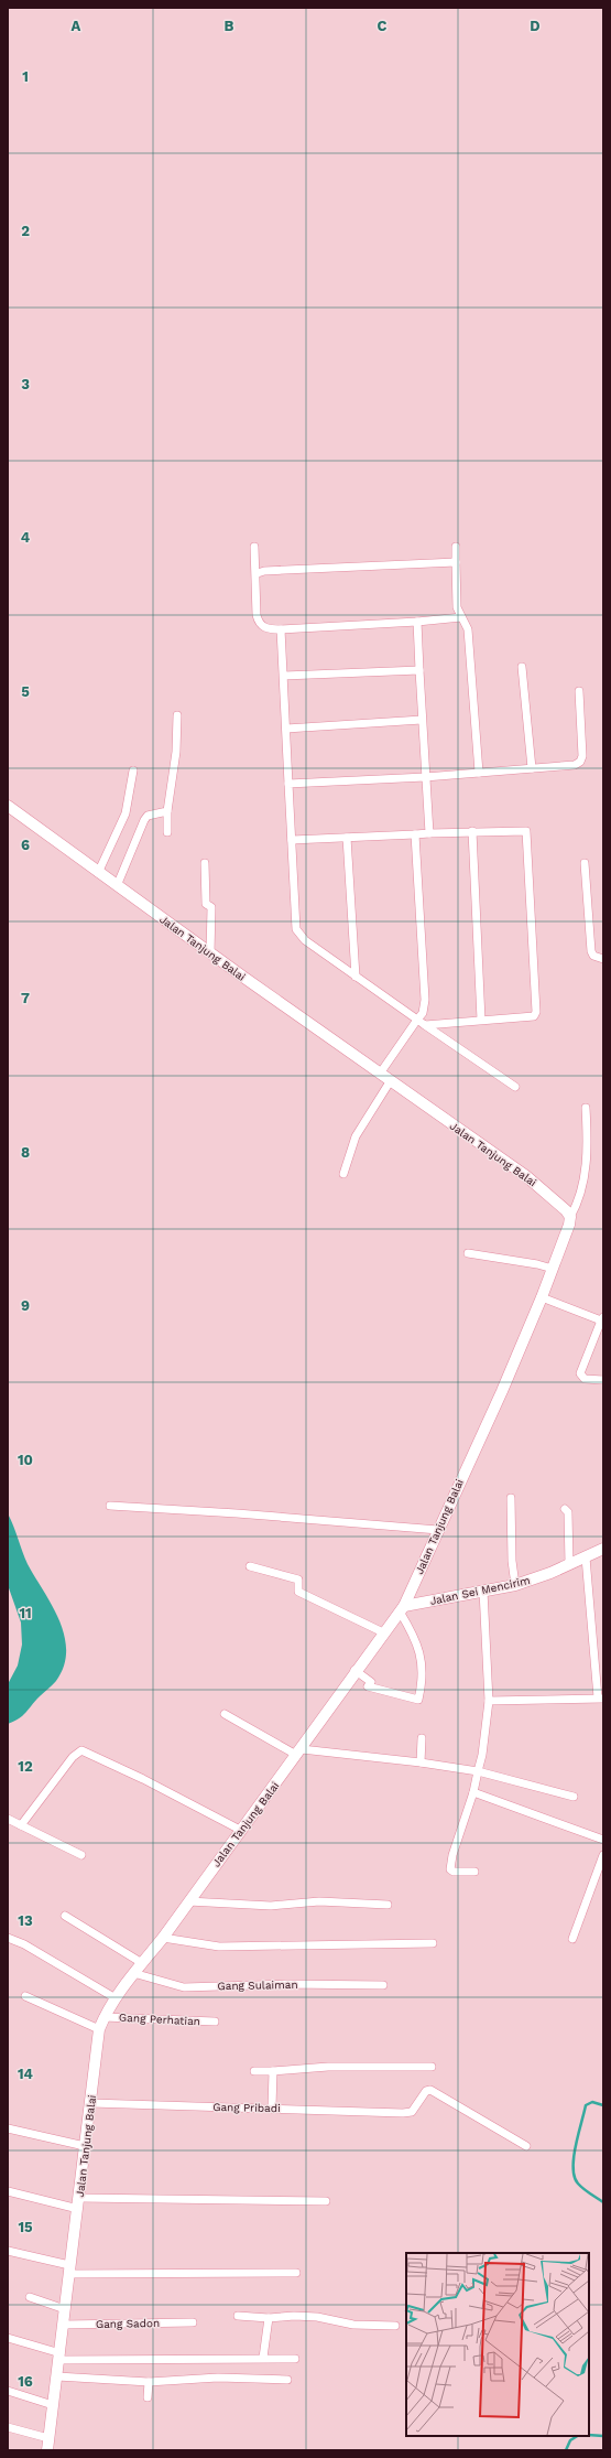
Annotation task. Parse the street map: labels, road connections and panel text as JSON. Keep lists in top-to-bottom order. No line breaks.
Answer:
{"streets":{"street":["Jalan Tanjung Balai","Jalan Sei Mencirim","Gang Sulaiman","Gang Perhatian","Gang Pribadi","Gang Sadon"]},"crossings":[["Jalan Tanjung Balai","Jalan Sei Mencirim"],["Jalan Tanjung Balai","Gang Sulaiman"],["Jalan Tanjung Balai","Gang Perhatian"],["Jalan Tanjung Balai","Gang Pribadi"],["Jalan Tanjung Balai","Gang Sadon"]],"grid":{"columns":["A","B","C","D"],"rows":["1","2","3","4","5","6","7","8","9","10","11","12","13","14","15","16"]}}
